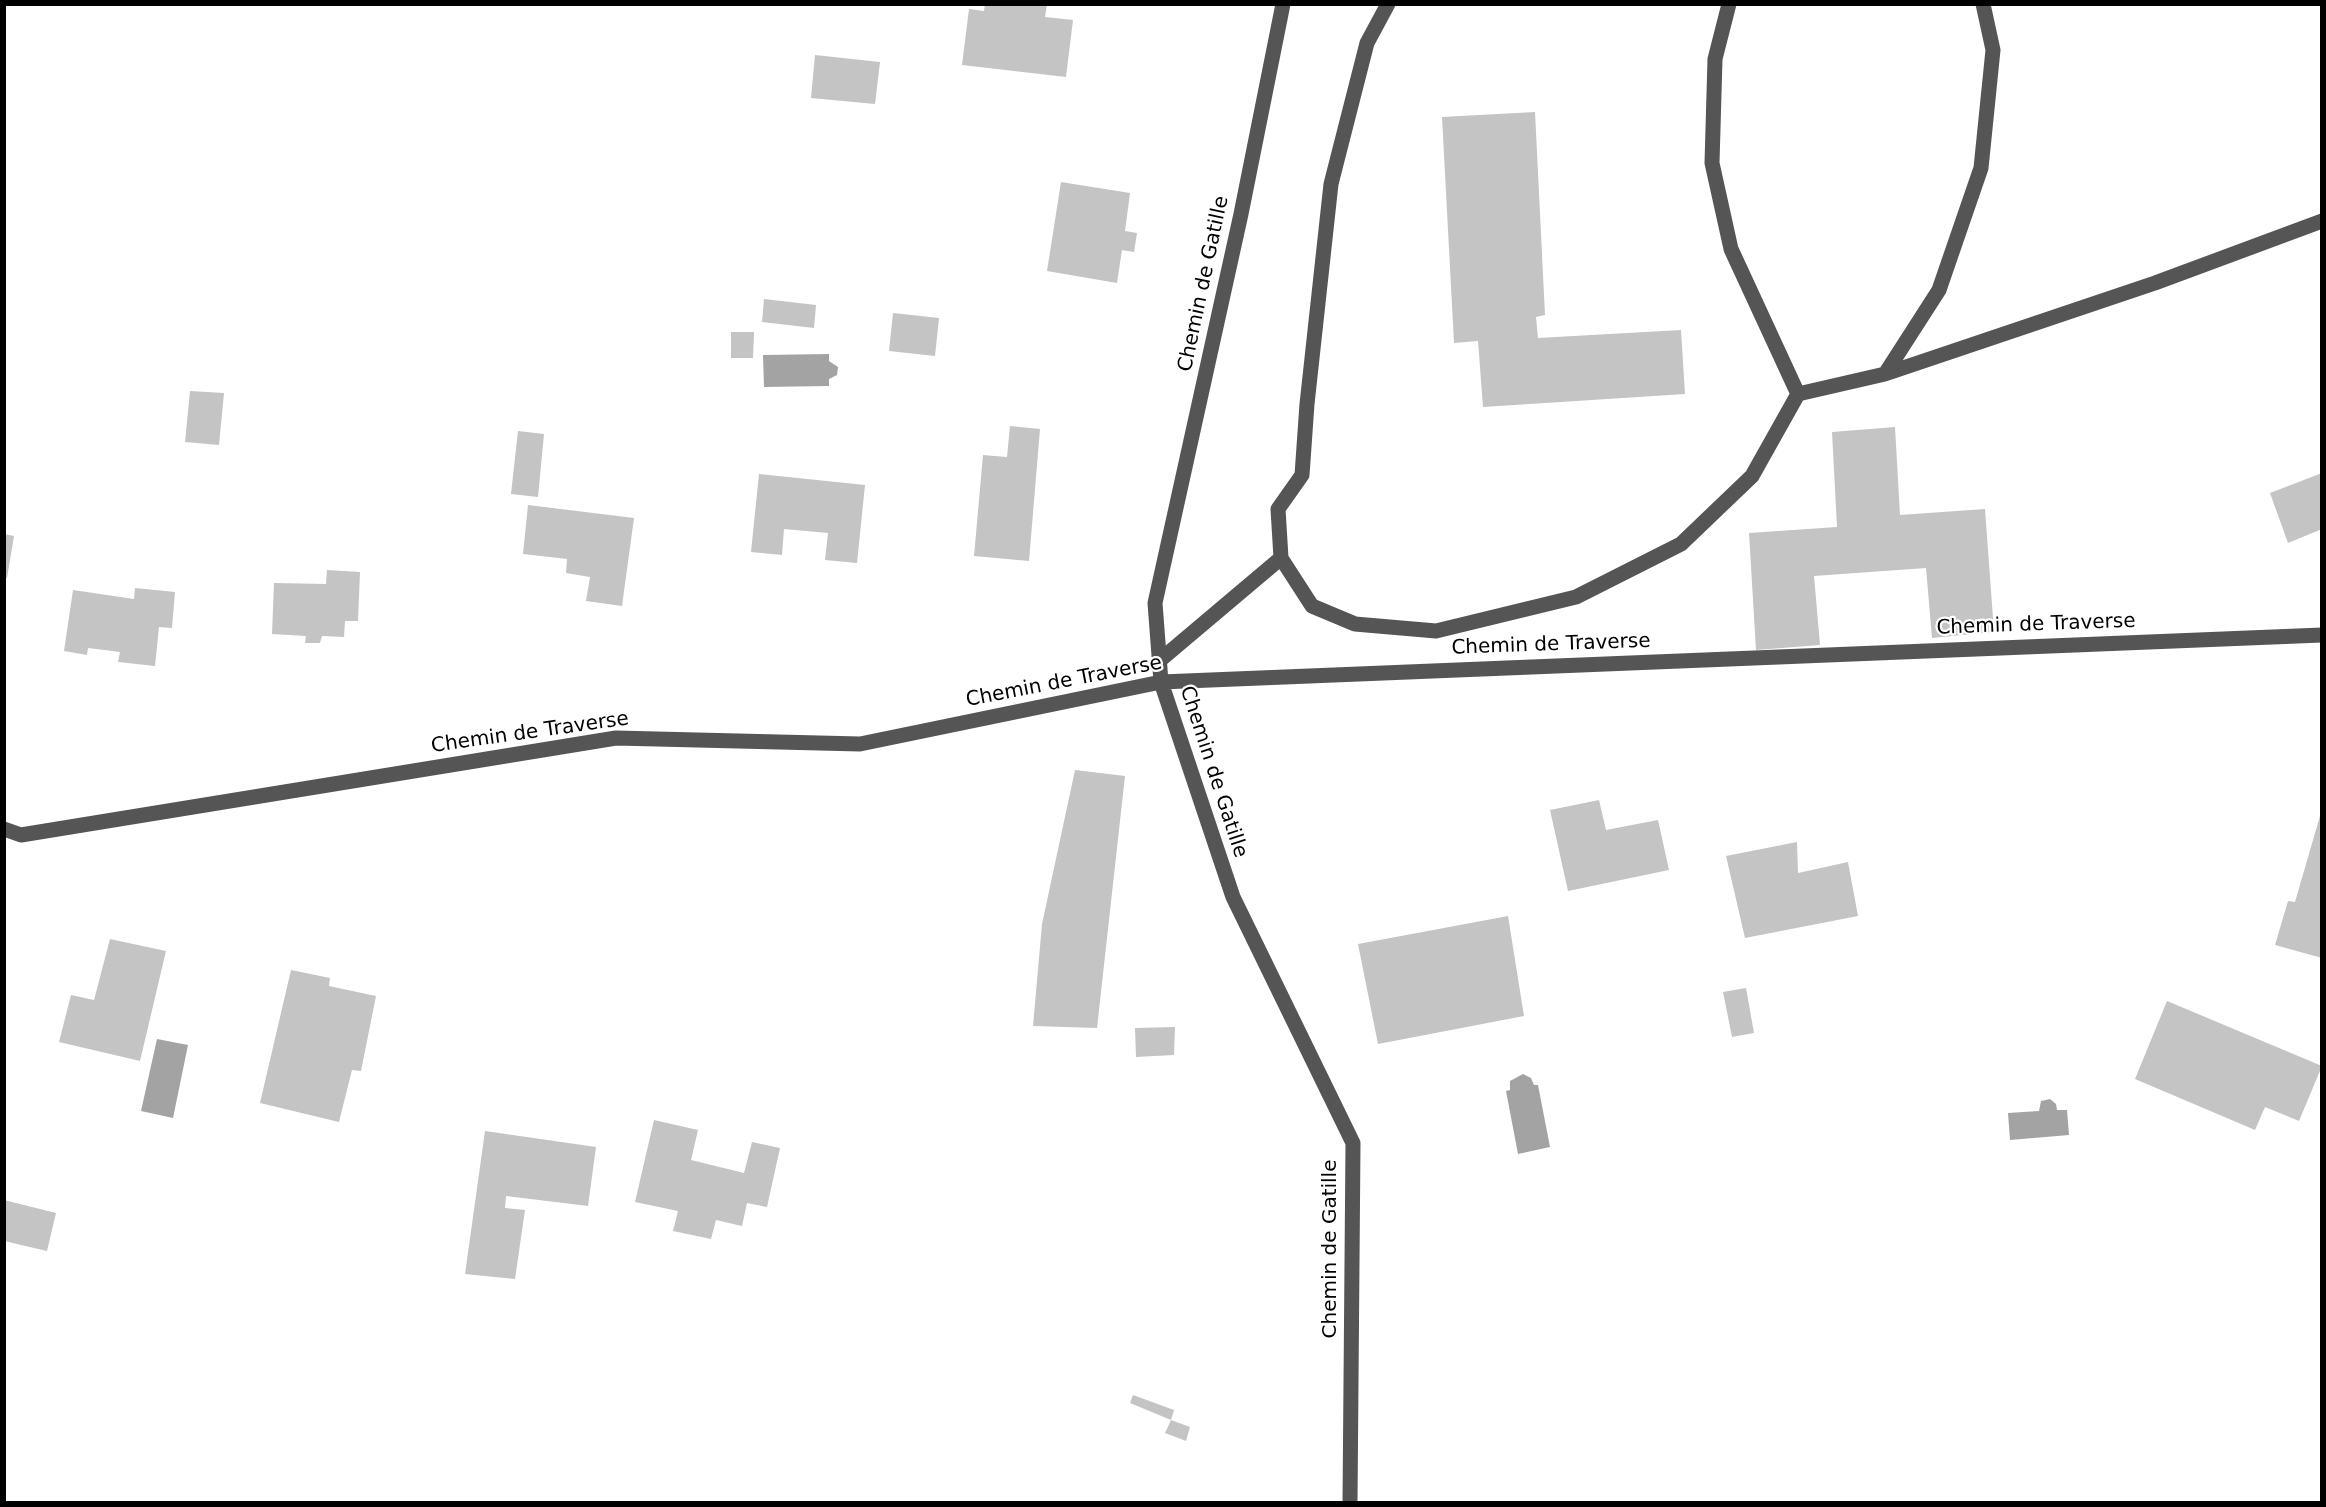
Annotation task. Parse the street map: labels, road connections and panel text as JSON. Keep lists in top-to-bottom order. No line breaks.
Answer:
{"streets":{"street":["Chemin de Gatille","Chemin de Traverse"]},"crossings":[["Chemin de Gatille","Chemin de Traverse"]]}
